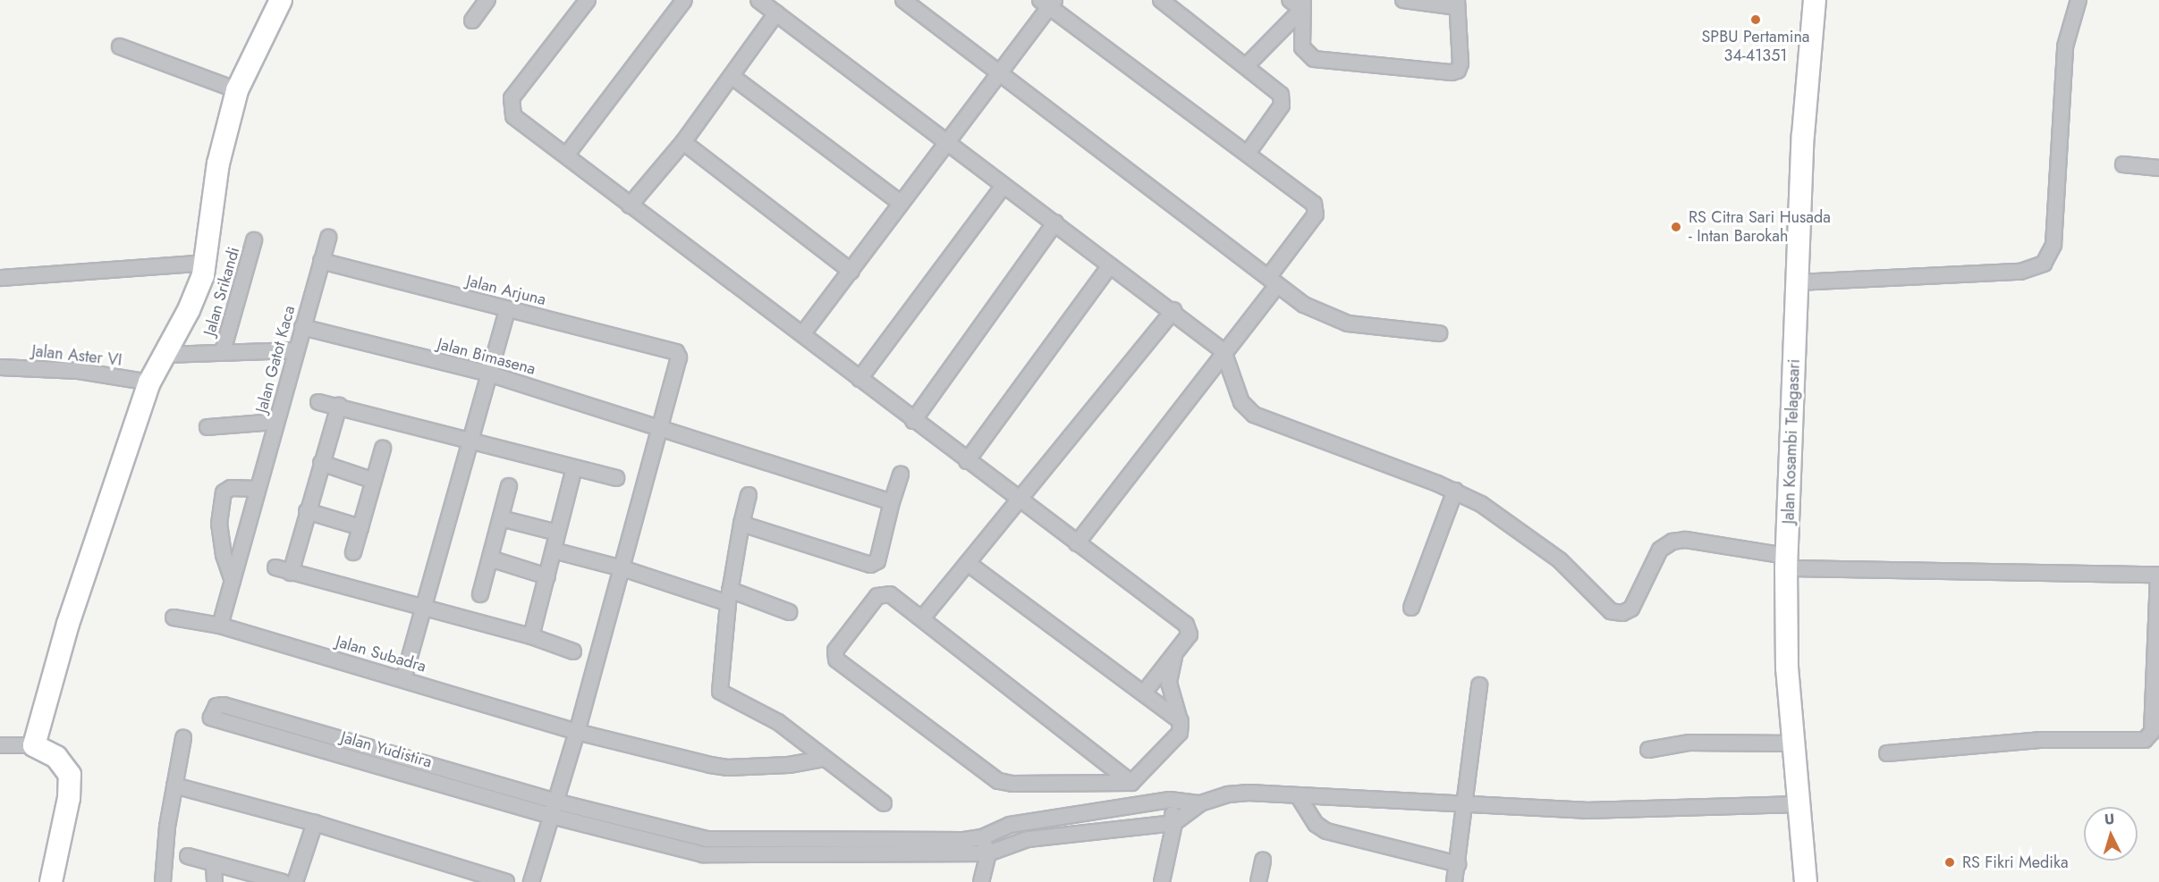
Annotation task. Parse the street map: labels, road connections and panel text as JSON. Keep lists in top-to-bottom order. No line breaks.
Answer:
{"streets":{"street":["Jalan Arjuna","Jalan Srikandi","Jalan Aster VI","Jalan Bimasena","Jalan Gatot Kaca","Jalan Kosambi Telagasari","Jalan Subadra","Jalan Yudistira"]},"crossings":[["Jalan Arjuna","Jalan Bimasena"],["Jalan Arjuna","Jalan Gatot Kaca"],["Jalan Bimasena","Jalan Gatot Kaca"],["Jalan Gatot Kaca","Jalan Subadra"]],"places":["SPBU Pertamina 34-41351","RS Citra Sari Husada - Intan Barokah","RS Fikri Medika"],"north":"top"}
